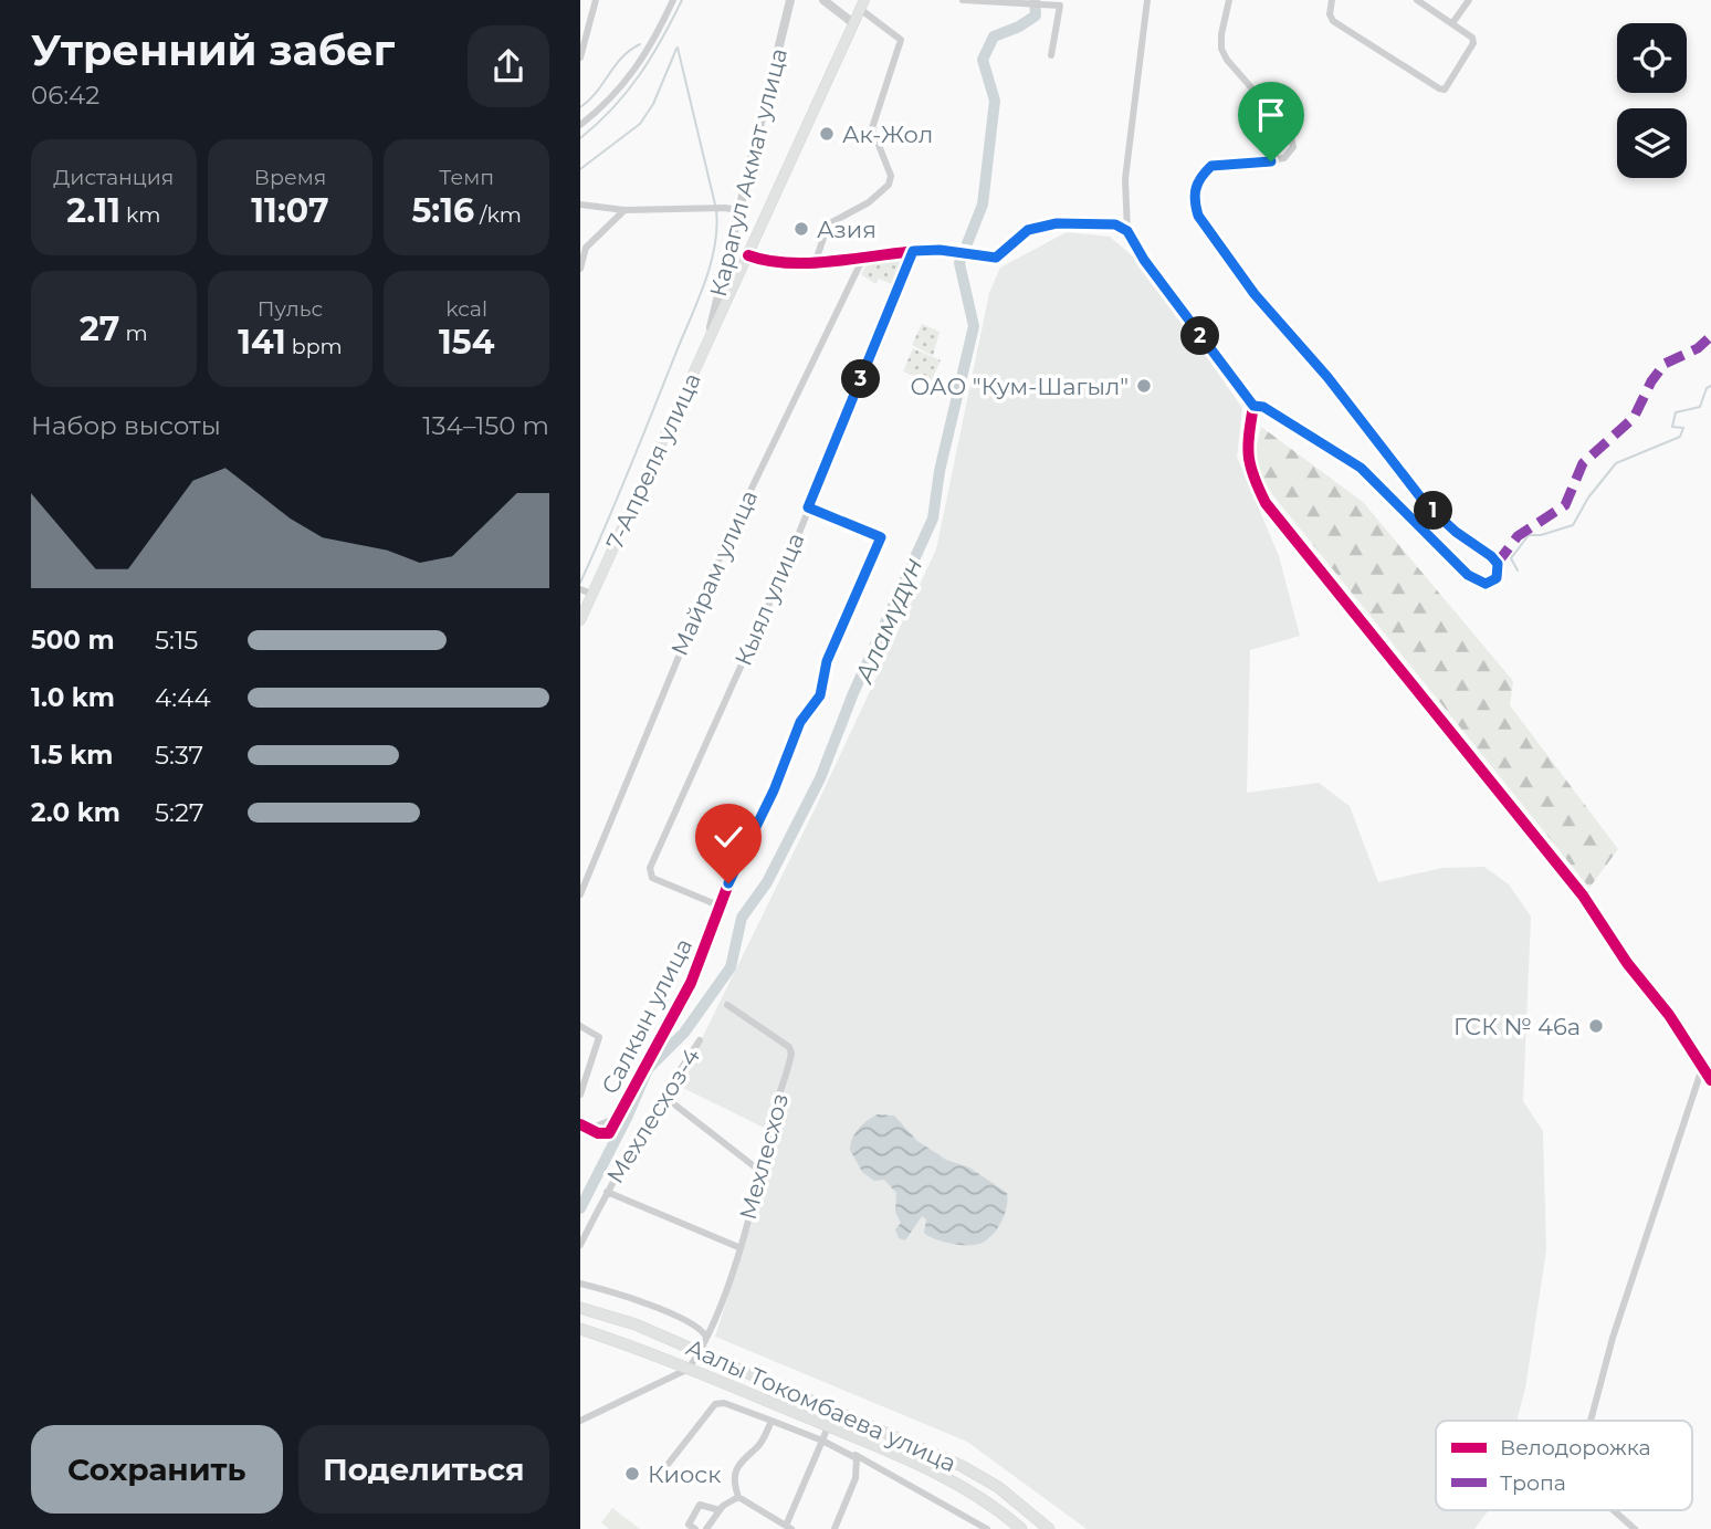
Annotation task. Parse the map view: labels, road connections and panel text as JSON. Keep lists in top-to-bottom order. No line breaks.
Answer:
{"streets":{"main road":["7-Апреля улица","Аалы Токомбаева улица"],"street":["Карагул Акмат улица","Майрам улица","Кыял улица","Салкын улица","Мехлесхоз-4","Мехлесхоз"]},"crossings":[["Карагул Акмат улица","7-Апреля улица"],["Кыял улица","Салкын улица"],["Мехлесхоз-4","Мехлесхоз"],["Мехлесхоз","Аалы Токомбаева улица"]],"water":["Аламүдүн"],"places":["Ак-Жол","Азия","ОАО \"Кум-Шагыл\"","ГСК № 46а","Киоск"],"legend":["Велодорожка","Тропа"],"page":{"heading":["Утренний забег","06:42"],"stats":[["Дистанция","2.11 km"],["Время","11:07"],["Темп","5:16 /km"],["27 m"],["Пульс","141 bpm"],["kcal","154"]],"pins":["2","3","1"],"chart":["Набор высоты","134–150 m"],"list":[{"name":"500 m","note":"5:15"},{"name":"1.0 km","note":"4:44"},{"name":"1.5 km","note":"5:37"},{"name":"2.0 km","note":"5:27"}],"buttons":["Сохранить","Поделиться"]}}
